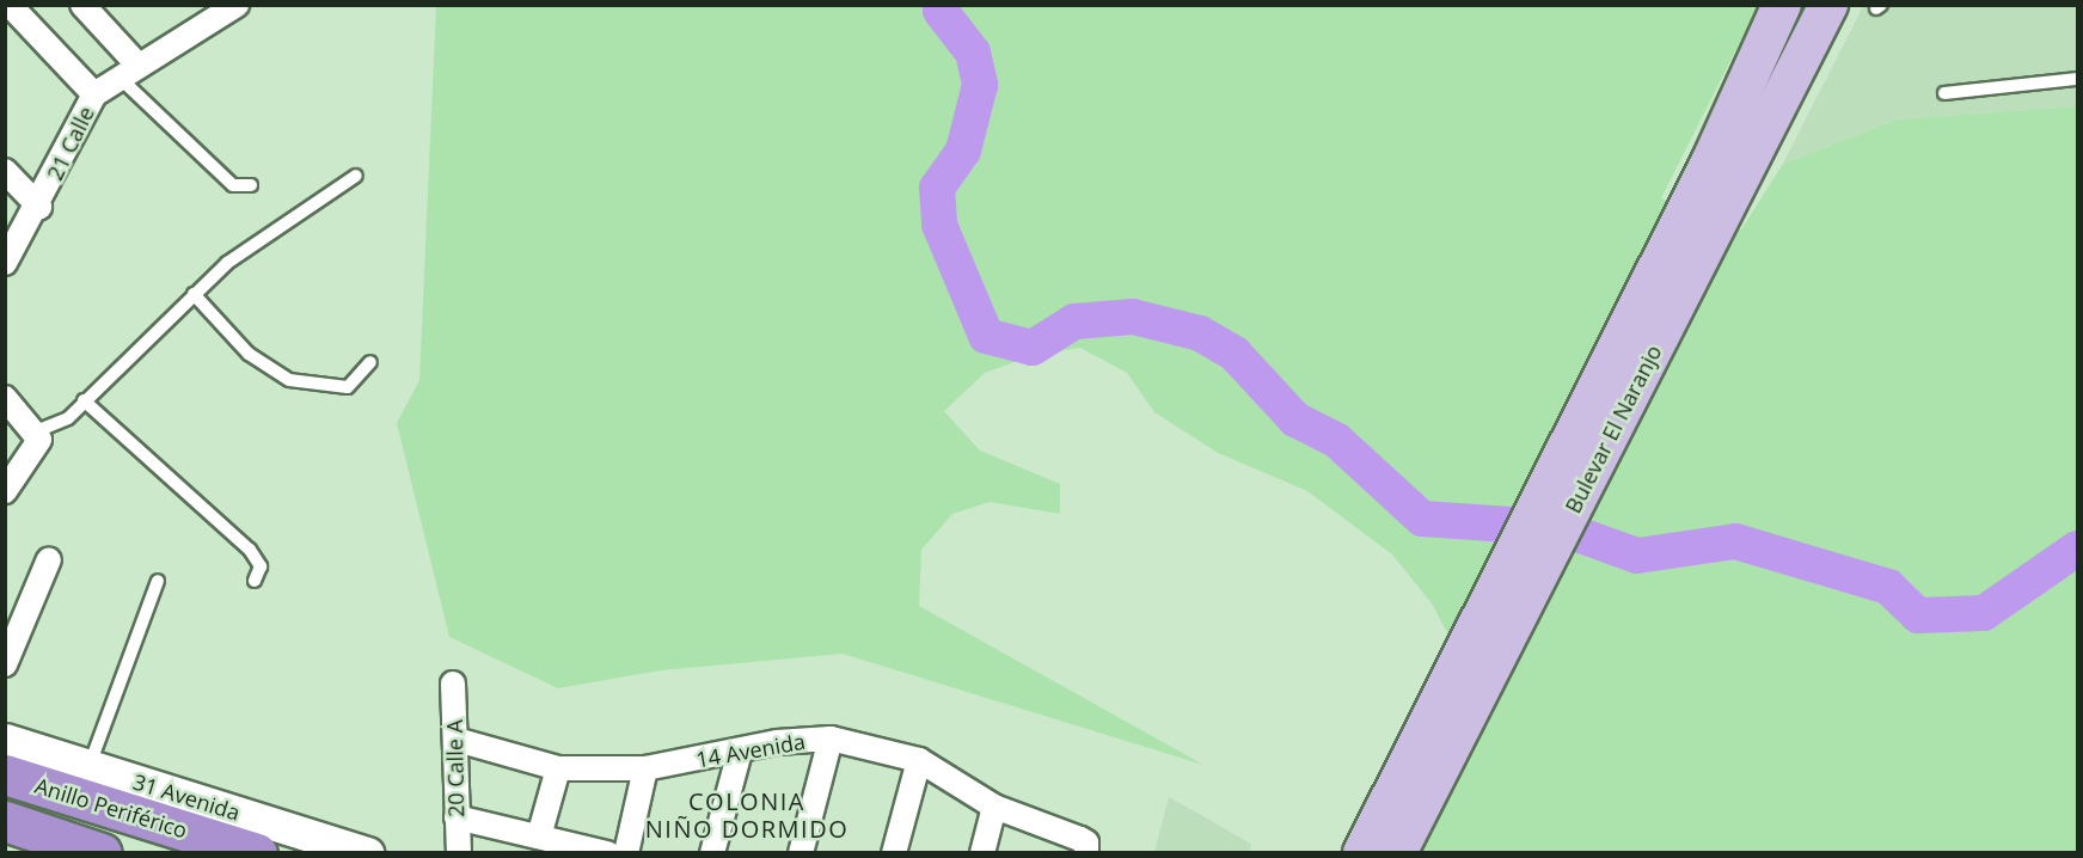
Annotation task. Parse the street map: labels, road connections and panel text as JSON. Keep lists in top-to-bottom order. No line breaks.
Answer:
{"streets":{"highway":["Anillo Periférico"],"main road":["Bulevar El Naranjo"],"street":["21 Calle","14 Avenida","20 Calle A","31 Avenida"]},"crossings":[["14 Avenida","20 Calle A"]],"districts":["COLONIA NIÑO DORMIDO"]}
